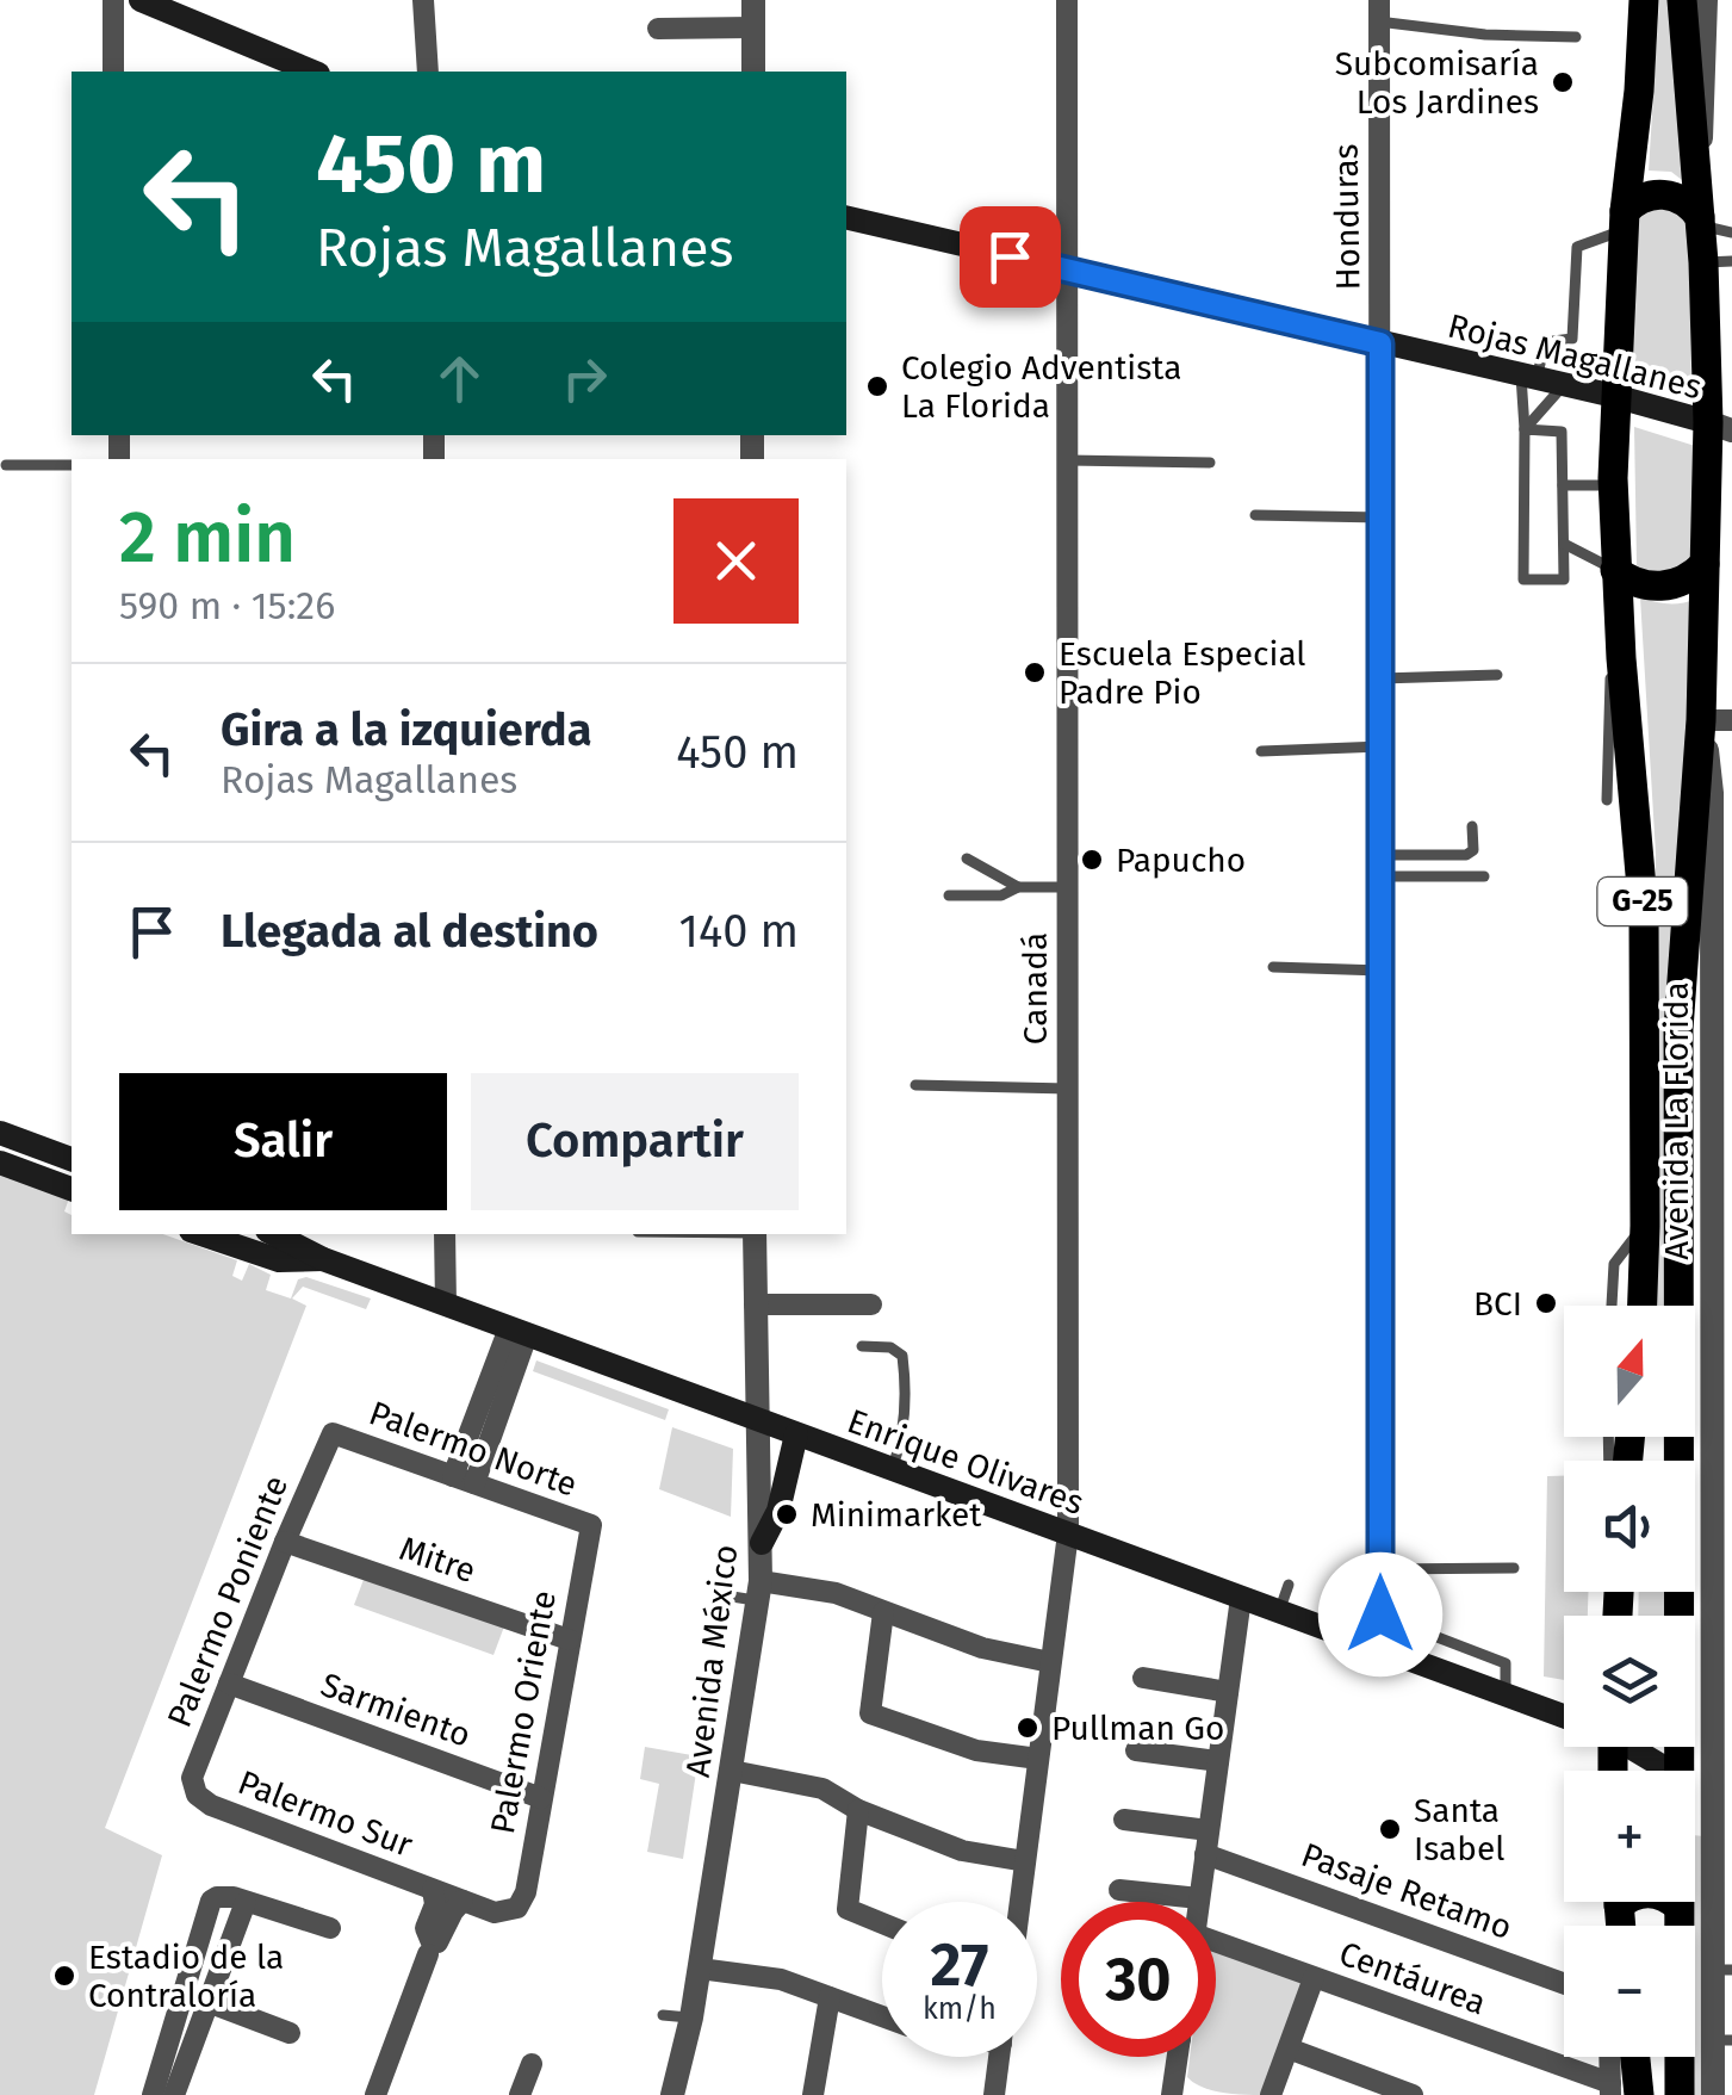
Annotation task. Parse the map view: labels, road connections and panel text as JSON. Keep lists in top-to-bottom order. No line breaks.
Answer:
{"streets":{"main road":["Rojas Magallanes","G-25","Avenida La Florida","Enrique Olivares"],"street":["Honduras","Canadá","Palermo Norte","Mitre","Palermo Poniente","Avenida México","Sarmiento","Palermo Oriente","Palermo Sur","Pasaje Retamo","Centáurea"]},"crossings":[["Honduras","Rojas Magallanes"],["Honduras","Enrique Olivares"],["Rojas Magallanes","Canadá"],["Rojas Magallanes","Avenida La Florida"],["Canadá","Enrique Olivares"],["Avenida La Florida","Enrique Olivares"],["Palermo Norte","Palermo Poniente"],["Palermo Norte","Palermo Oriente"],["Enrique Olivares","Avenida México"],["Mitre","Palermo Poniente"],["Mitre","Palermo Oriente"],["Palermo Poniente","Sarmiento"],["Palermo Poniente","Palermo Sur"],["Sarmiento","Palermo Oriente"],["Palermo Oriente","Palermo Sur"]],"places":["Subcomisaría Los Jardines","Colegio Adventista La Florida","Escuela Especial Padre Pio","Papucho","BCI","Minimarket","Pullman Go","Santa Isabel","Estadio de la Contraloría"],"north":"top","page":{"turn":["450 m","Rojas Magallanes"],"heading":["2 min","590 m · 15:26"],"list":[{"name":"Gira a la izquierda","note":"Rojas Magallanes","value":"450 m"},{"name":"Llegada al destino","value":"140 m"}],"buttons":["Salir","Compartir"],"map_buttons":["+","−"],"speed":"27 km/h","limit":"30"}}
